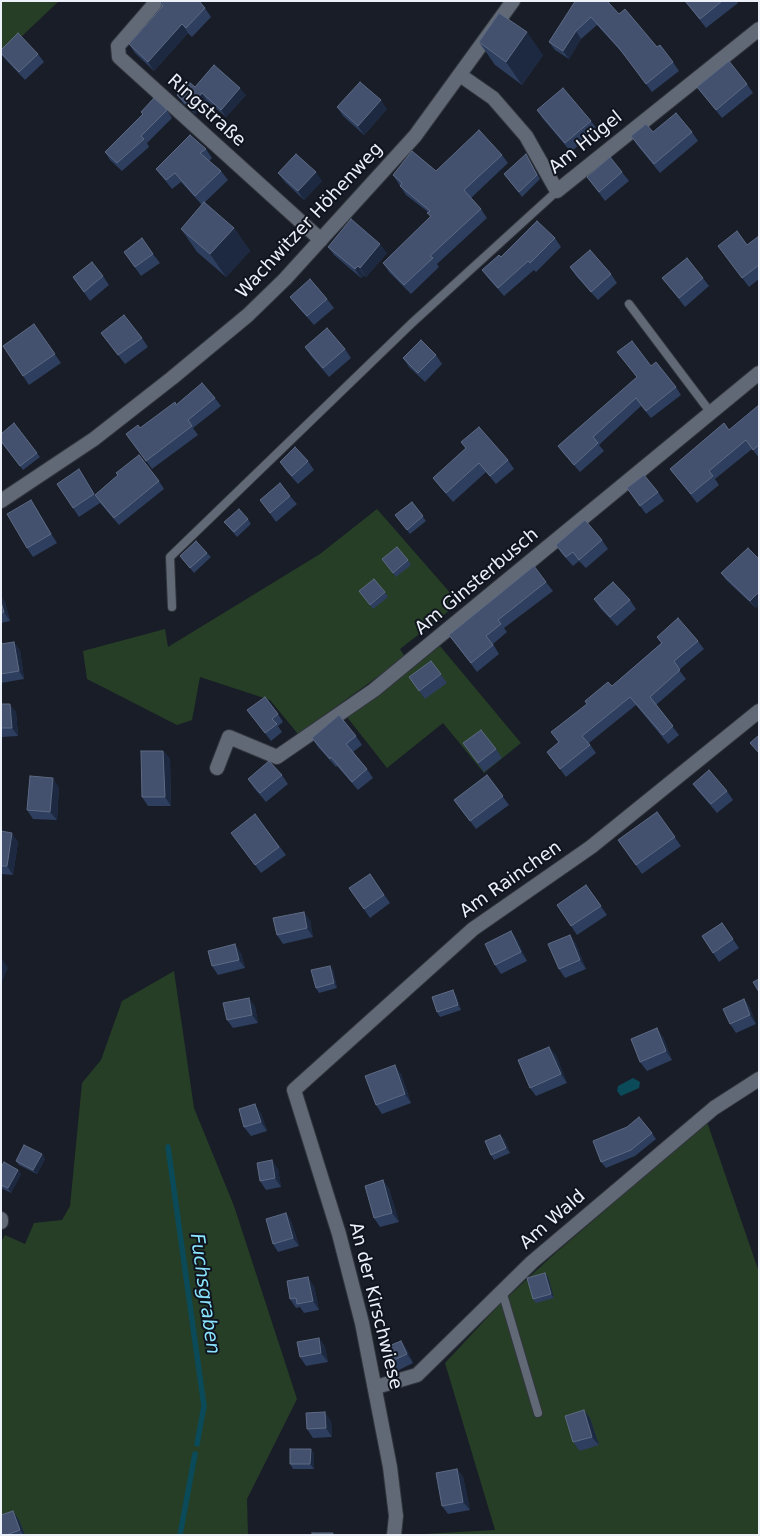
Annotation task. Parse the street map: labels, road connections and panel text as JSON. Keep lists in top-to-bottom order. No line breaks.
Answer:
{"streets":{"street":["Ringstraße","Am Hügel","Wachwitzer Höhenweg","Am Ginsterbusch","Am Rainchen","Am Wald","An der Kirschwiese"]},"crossings":[["Ringstraße","Wachwitzer Höhenweg"],["Am Hügel","Wachwitzer Höhenweg"],["Am Rainchen","An der Kirschwiese"],["Am Wald","An der Kirschwiese"]],"water":["Fuchsgraben"]}
